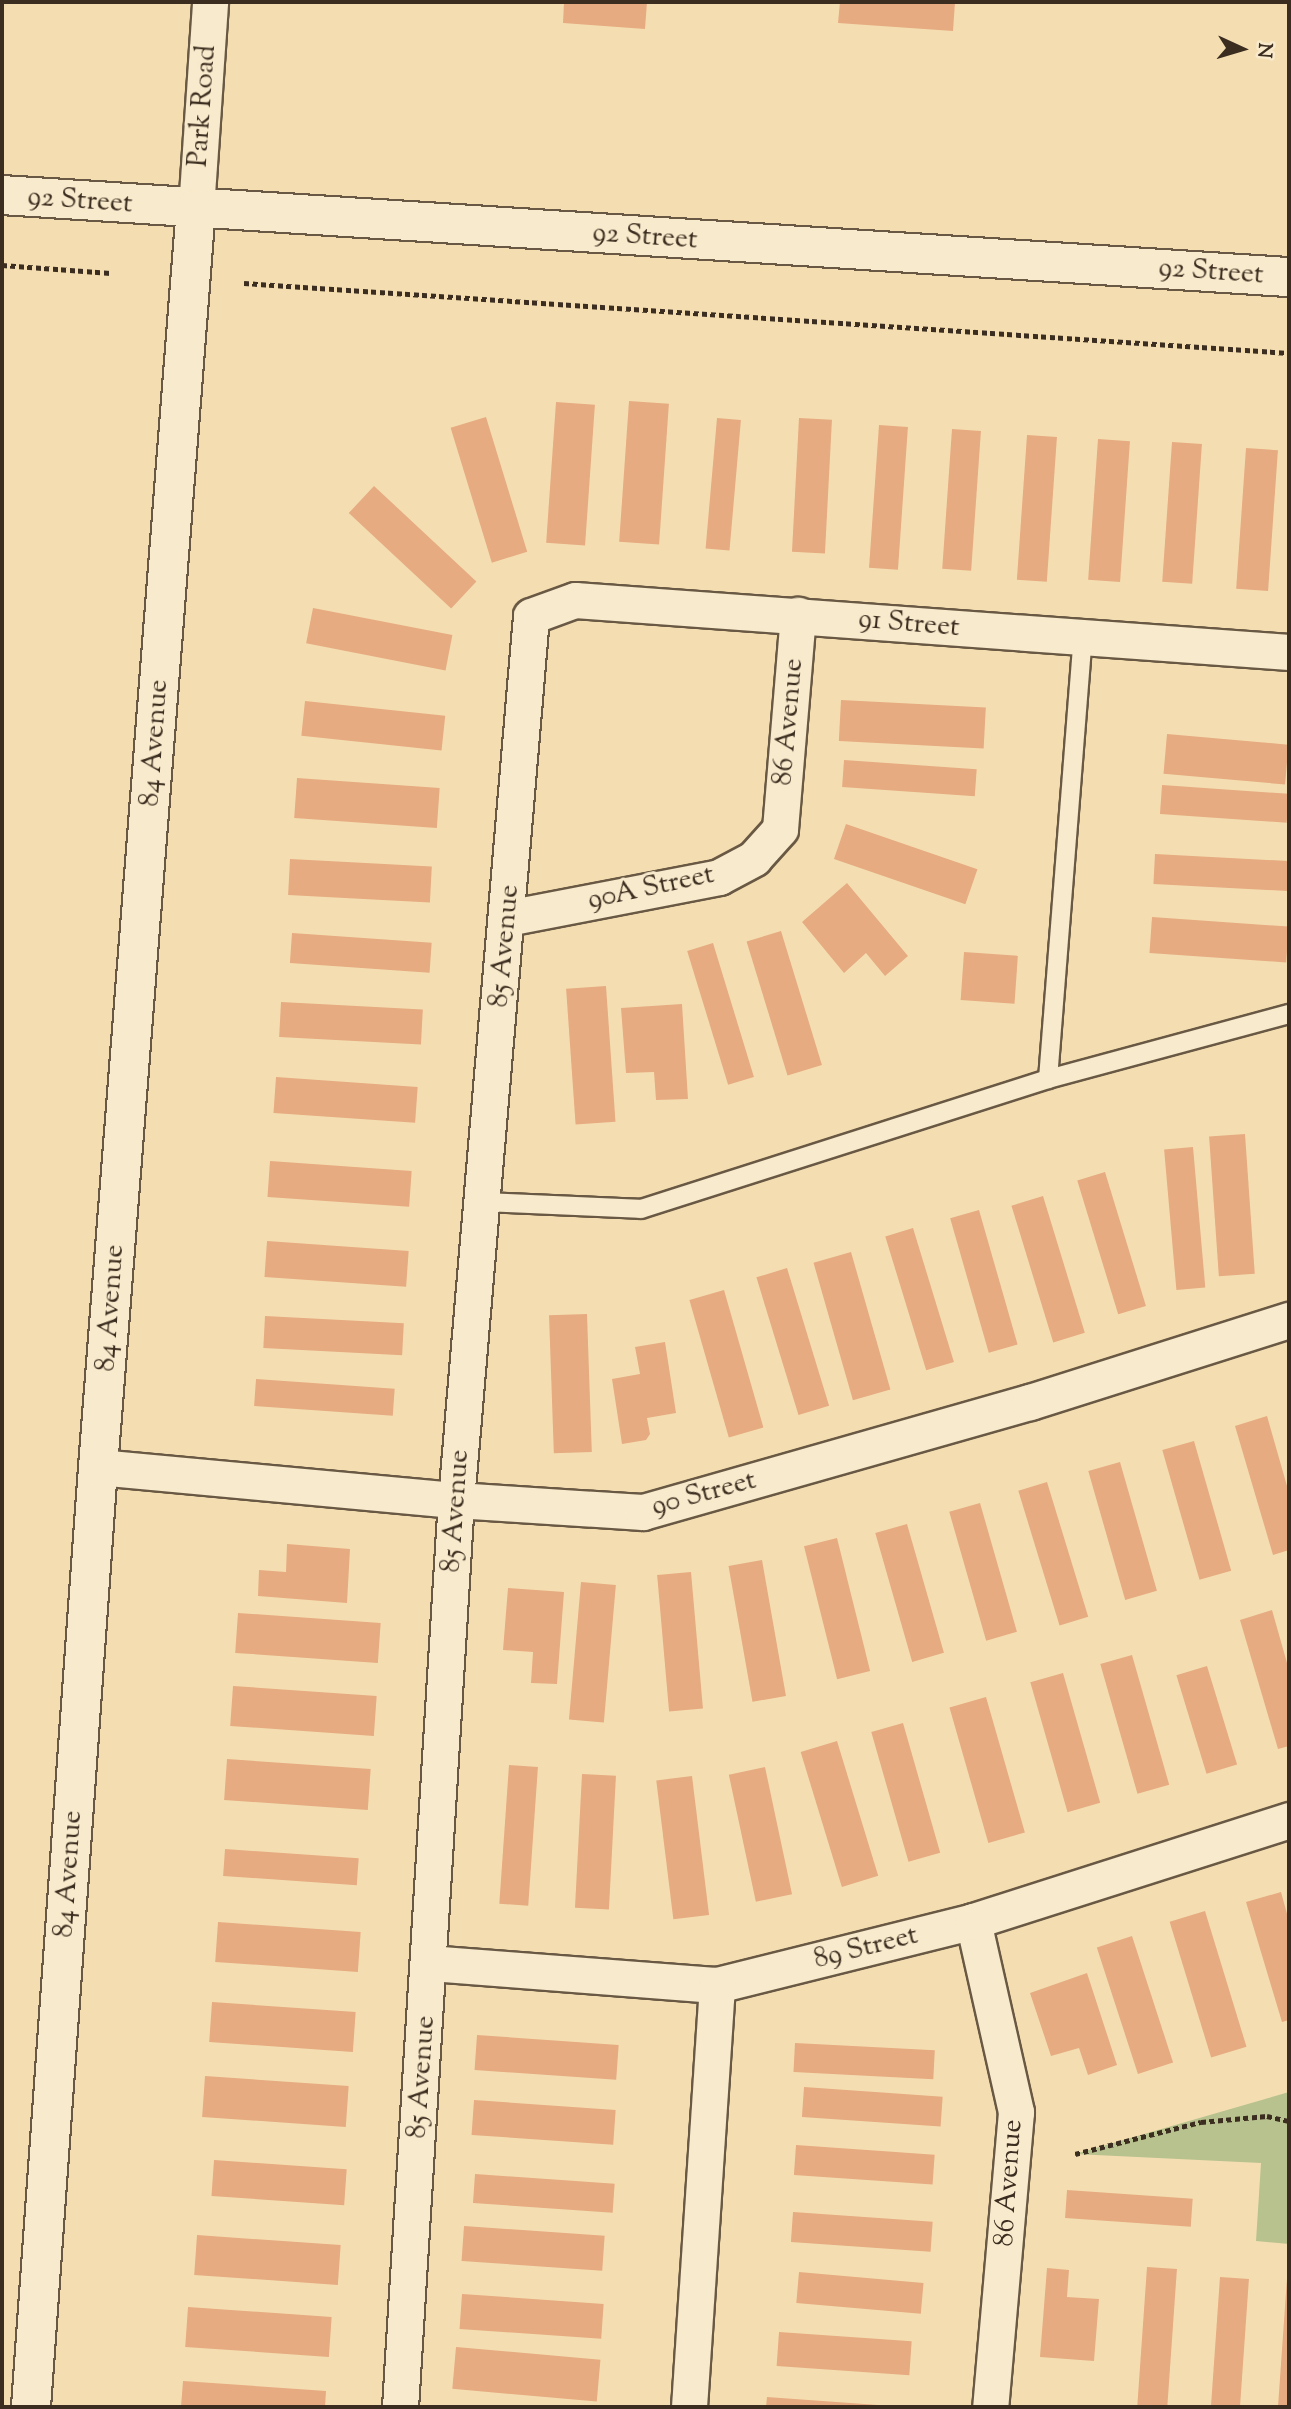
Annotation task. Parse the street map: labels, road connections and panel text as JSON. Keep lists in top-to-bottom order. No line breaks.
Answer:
{"streets":{"street":["Park Road","92 Street","91 Street","86 Avenue","84 Avenue","90A Street","85 Avenue","90 Street","89 Street"]},"crossings":[["Park Road","92 Street"],["Park Road","84 Avenue"],["92 Street","84 Avenue"],["91 Street","86 Avenue"],["91 Street","85 Avenue"],["86 Avenue","90A Street"],["86 Avenue","89 Street"],["84 Avenue","90 Street"],["90A Street","85 Avenue"],["85 Avenue","90 Street"],["85 Avenue","89 Street"]],"north":"right"}
